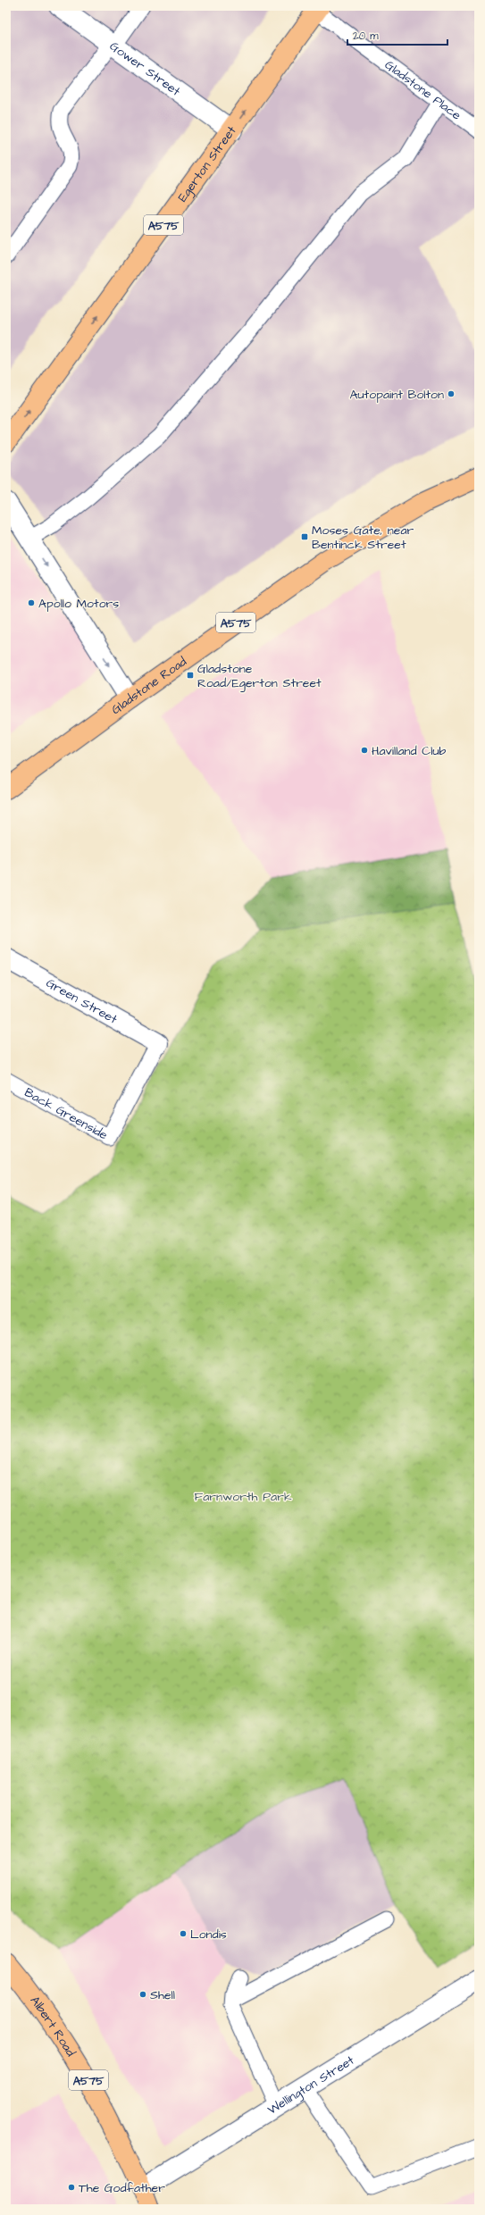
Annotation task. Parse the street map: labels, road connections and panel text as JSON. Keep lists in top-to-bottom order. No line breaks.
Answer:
{"streets":{"main road":["Egerton Street","A575","Gladstone Road","Albert Road"],"street":["Gower Street","Green Street","Wellington Street"],"lane":["Gladstone Place","Back Greenside"]},"crossings":[["Gower Street","Egerton Street"],["Gladstone Place","Egerton Street"],["Green Street","Back Greenside"],["Albert Road","Wellington Street"]],"one_way":["Egerton Street"],"parks":["Farnworth Park"],"places":{"other":["Autopaint Bolton","Apollo Motors","Havilland Club","Londis","Shell","The Godfather"],"transit":["Moses Gate, near Bentinck Street","Gladstone Road/Egerton Street"]},"scale_bar":"20 m"}
